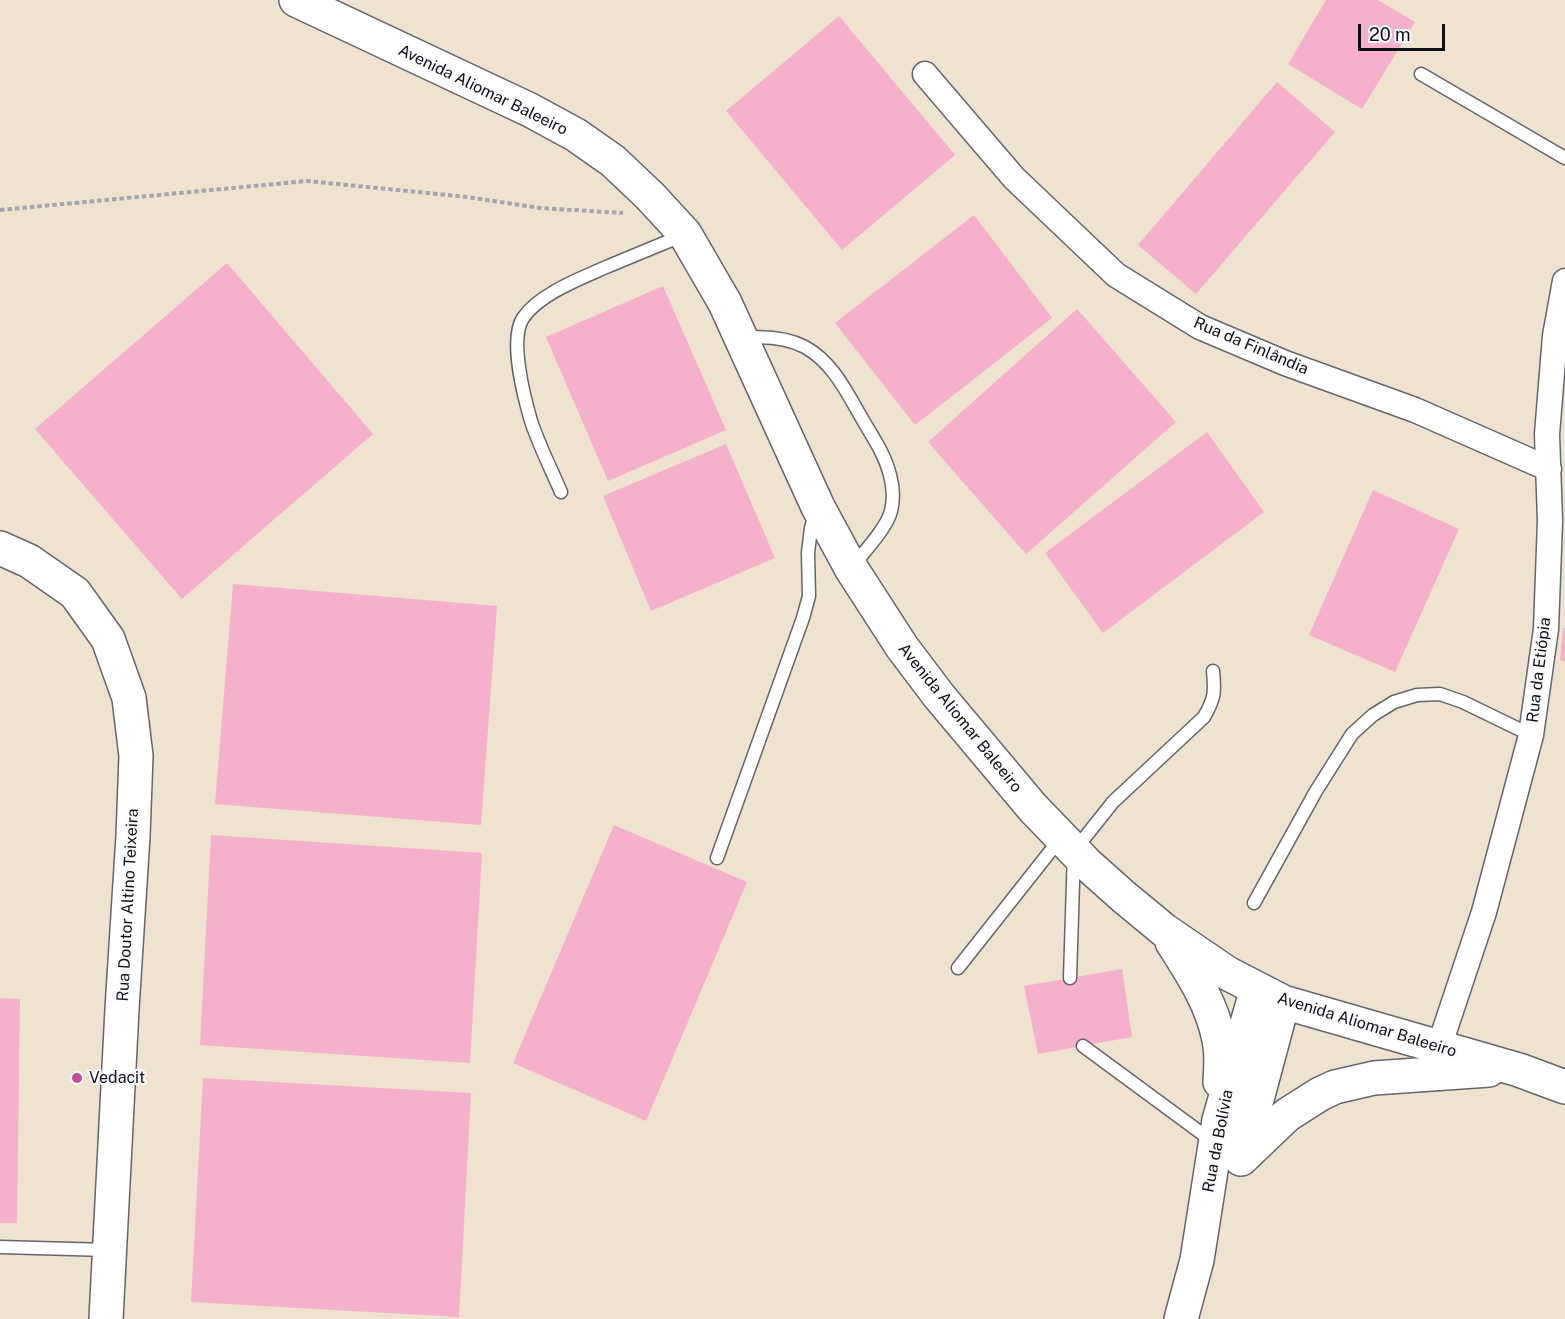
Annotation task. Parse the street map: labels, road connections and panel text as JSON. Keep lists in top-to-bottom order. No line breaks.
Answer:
{"streets":{"main road":["Avenida Aliomar Baleeiro","Rua Doutor Altino Teixeira","Rua da Bolívia"],"street":["Rua da Finlândia","Rua da Etiópia"]},"crossings":[["Avenida Aliomar Baleeiro","Rua da Etiópia"],["Avenida Aliomar Baleeiro","Rua da Bolívia"],["Rua da Finlândia","Rua da Etiópia"]],"places":["Vedacit"],"scale_bar":"20 m"}
